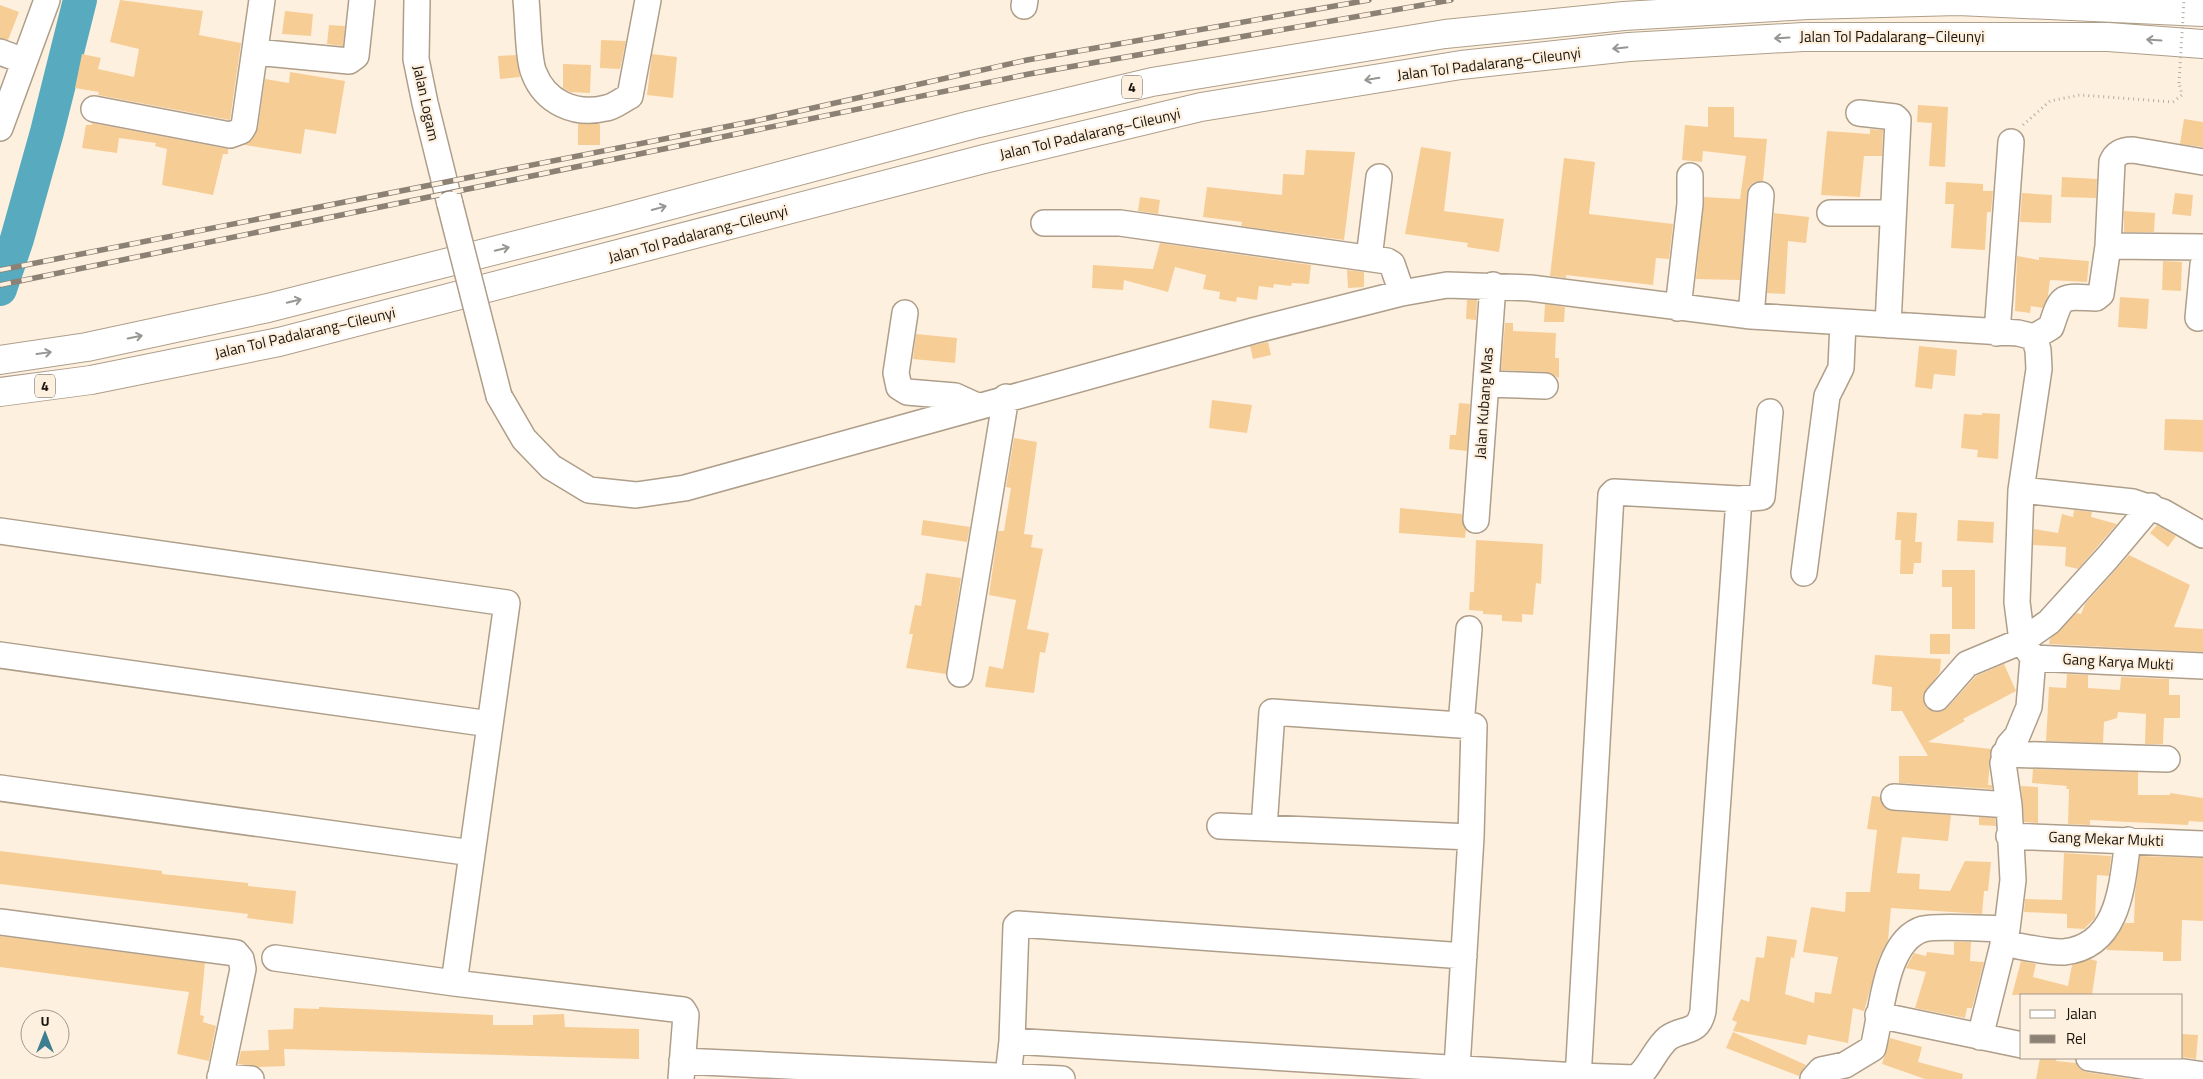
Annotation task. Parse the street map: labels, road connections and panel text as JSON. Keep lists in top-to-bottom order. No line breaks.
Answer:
{"streets":{"highway":["Jalan Tol Padalarang–Cileunyi","4"],"street":["Jalan Logam","Jalan Kubang Mas","Gang Karya Mukti","Gang Mekar Mukti"]},"crossings":[["Jalan Logam","Jalan Kubang Mas"]],"legend":["Jalan","Rel"],"north":"top"}
